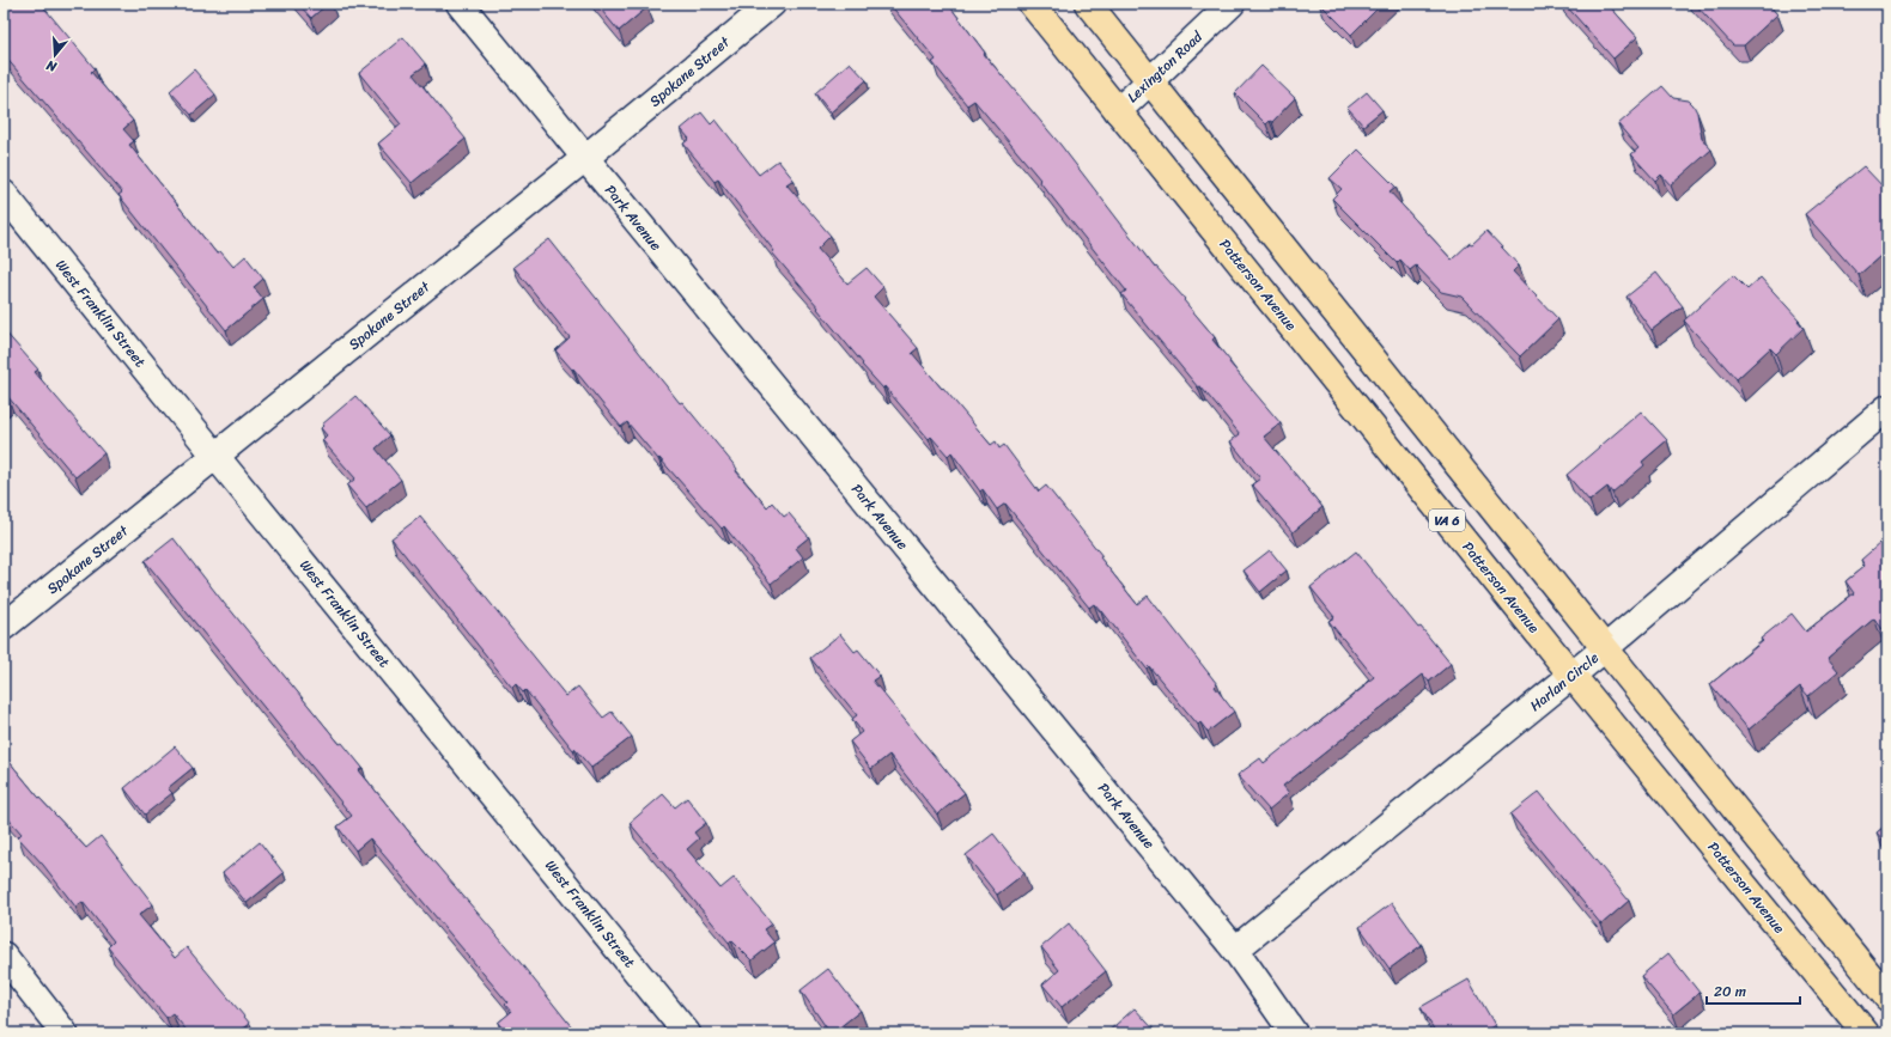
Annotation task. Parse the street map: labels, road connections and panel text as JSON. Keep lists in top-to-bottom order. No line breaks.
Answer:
{"streets":{"main road":["Patterson Avenue","VA 6"],"street":["Lexington Road","Spokane Street","Park Avenue","West Franklin Street","Harlan Circle"]},"crossings":[["Lexington Road","Patterson Avenue"],["Spokane Street","Park Avenue"],["Spokane Street","West Franklin Street"],["Park Avenue","Harlan Circle"],["Patterson Avenue","Harlan Circle"]],"scale_bar":"20 m","north":"bottom"}
